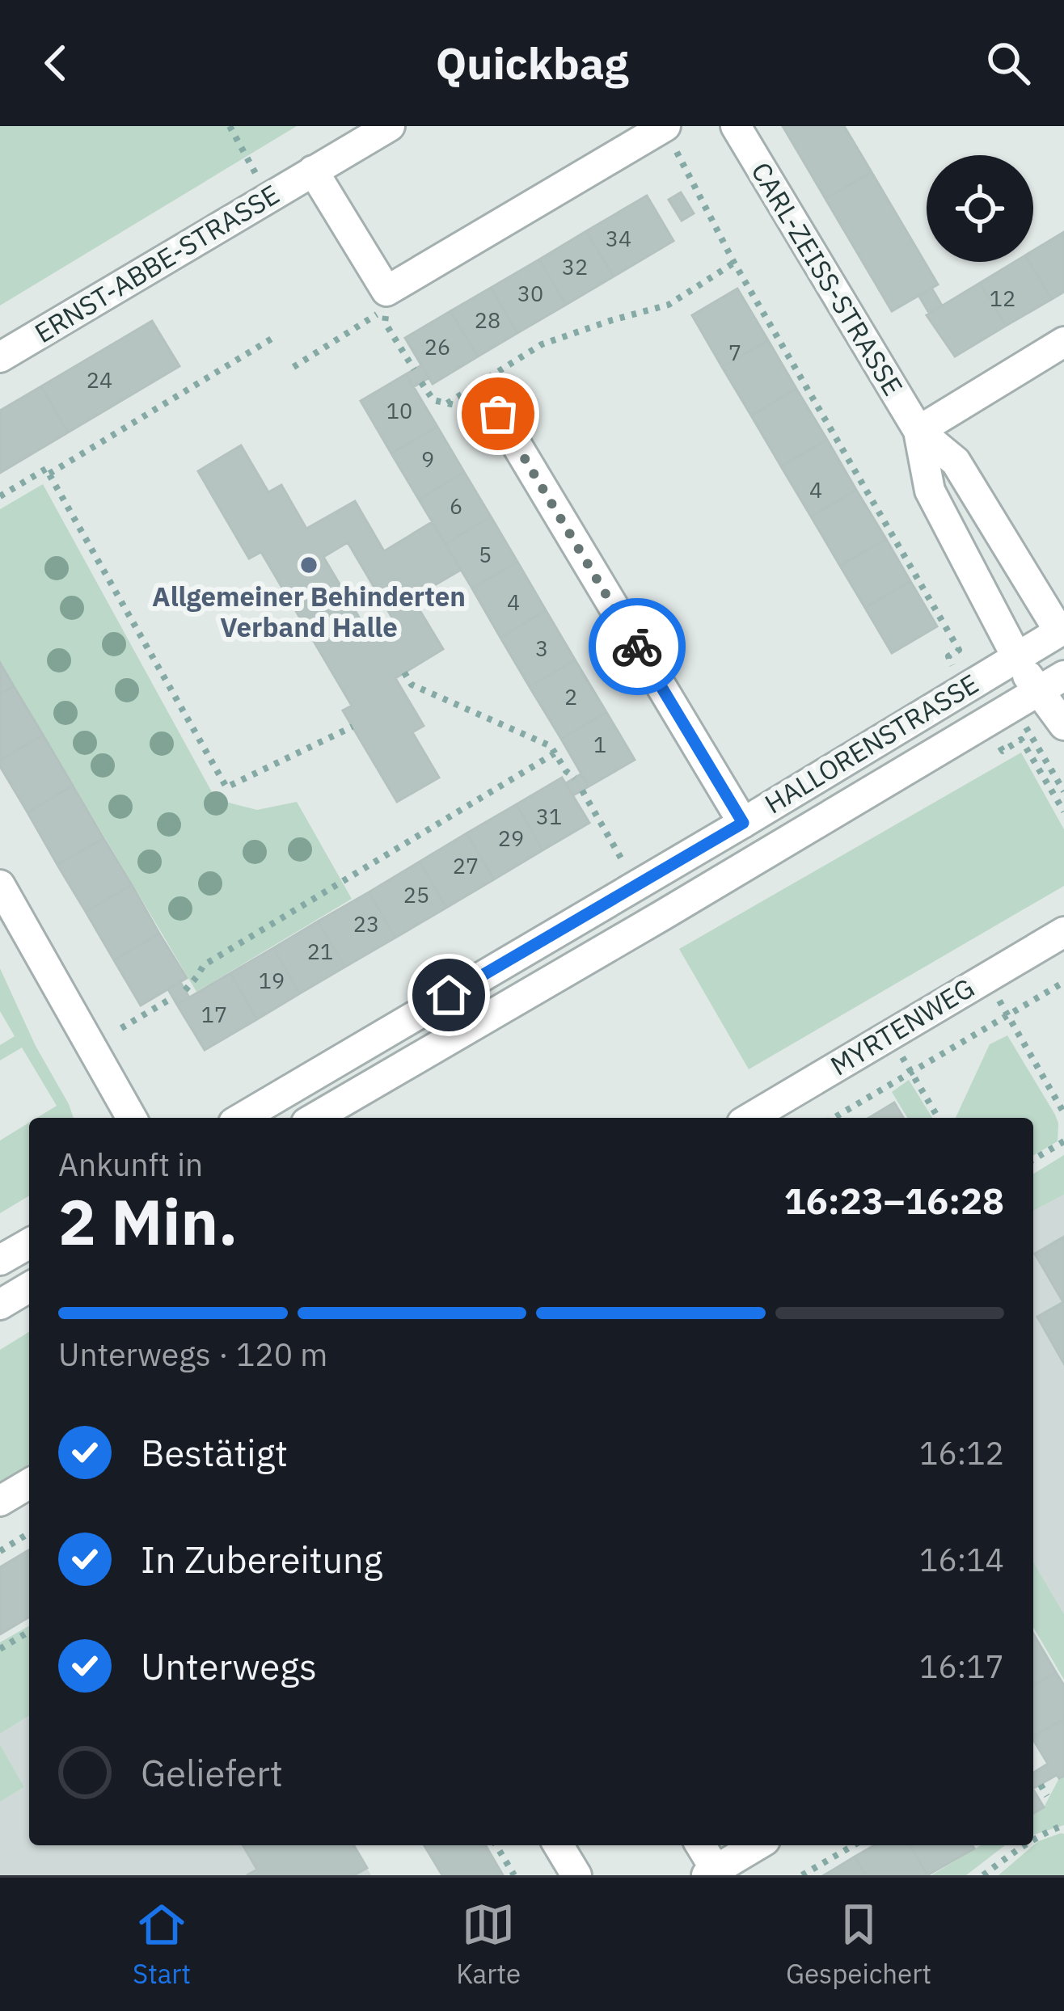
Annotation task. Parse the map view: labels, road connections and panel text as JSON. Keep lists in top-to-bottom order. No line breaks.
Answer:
{"streets":{"street":["ERNST-ABBE-STRASSE","CARL-ZEISS-STRASSE","HALLORENSTRASSE","MYRTENWEG"]},"crossings":[["CARL-ZEISS-STRASSE","HALLORENSTRASSE"]],"places":["Allgemeiner Behinderten Verband Halle"],"house_numbers":["34","32","30","12","28","26","7","24","10","9","4","6","5","4","3","2","1","31","29","27","25","23","21","19","17"],"page":{"header":"Quickbag","heading":["2 Min.","Ankunft in","16:23–16:28"],"bar":"Unterwegs · 120 m","list":[["Bestätigt","16:12"],["In Zubereitung","16:14"],["Unterwegs","16:17"],"Geliefert"],"tabs":["Start","Karte","Gespeichert"]}}
